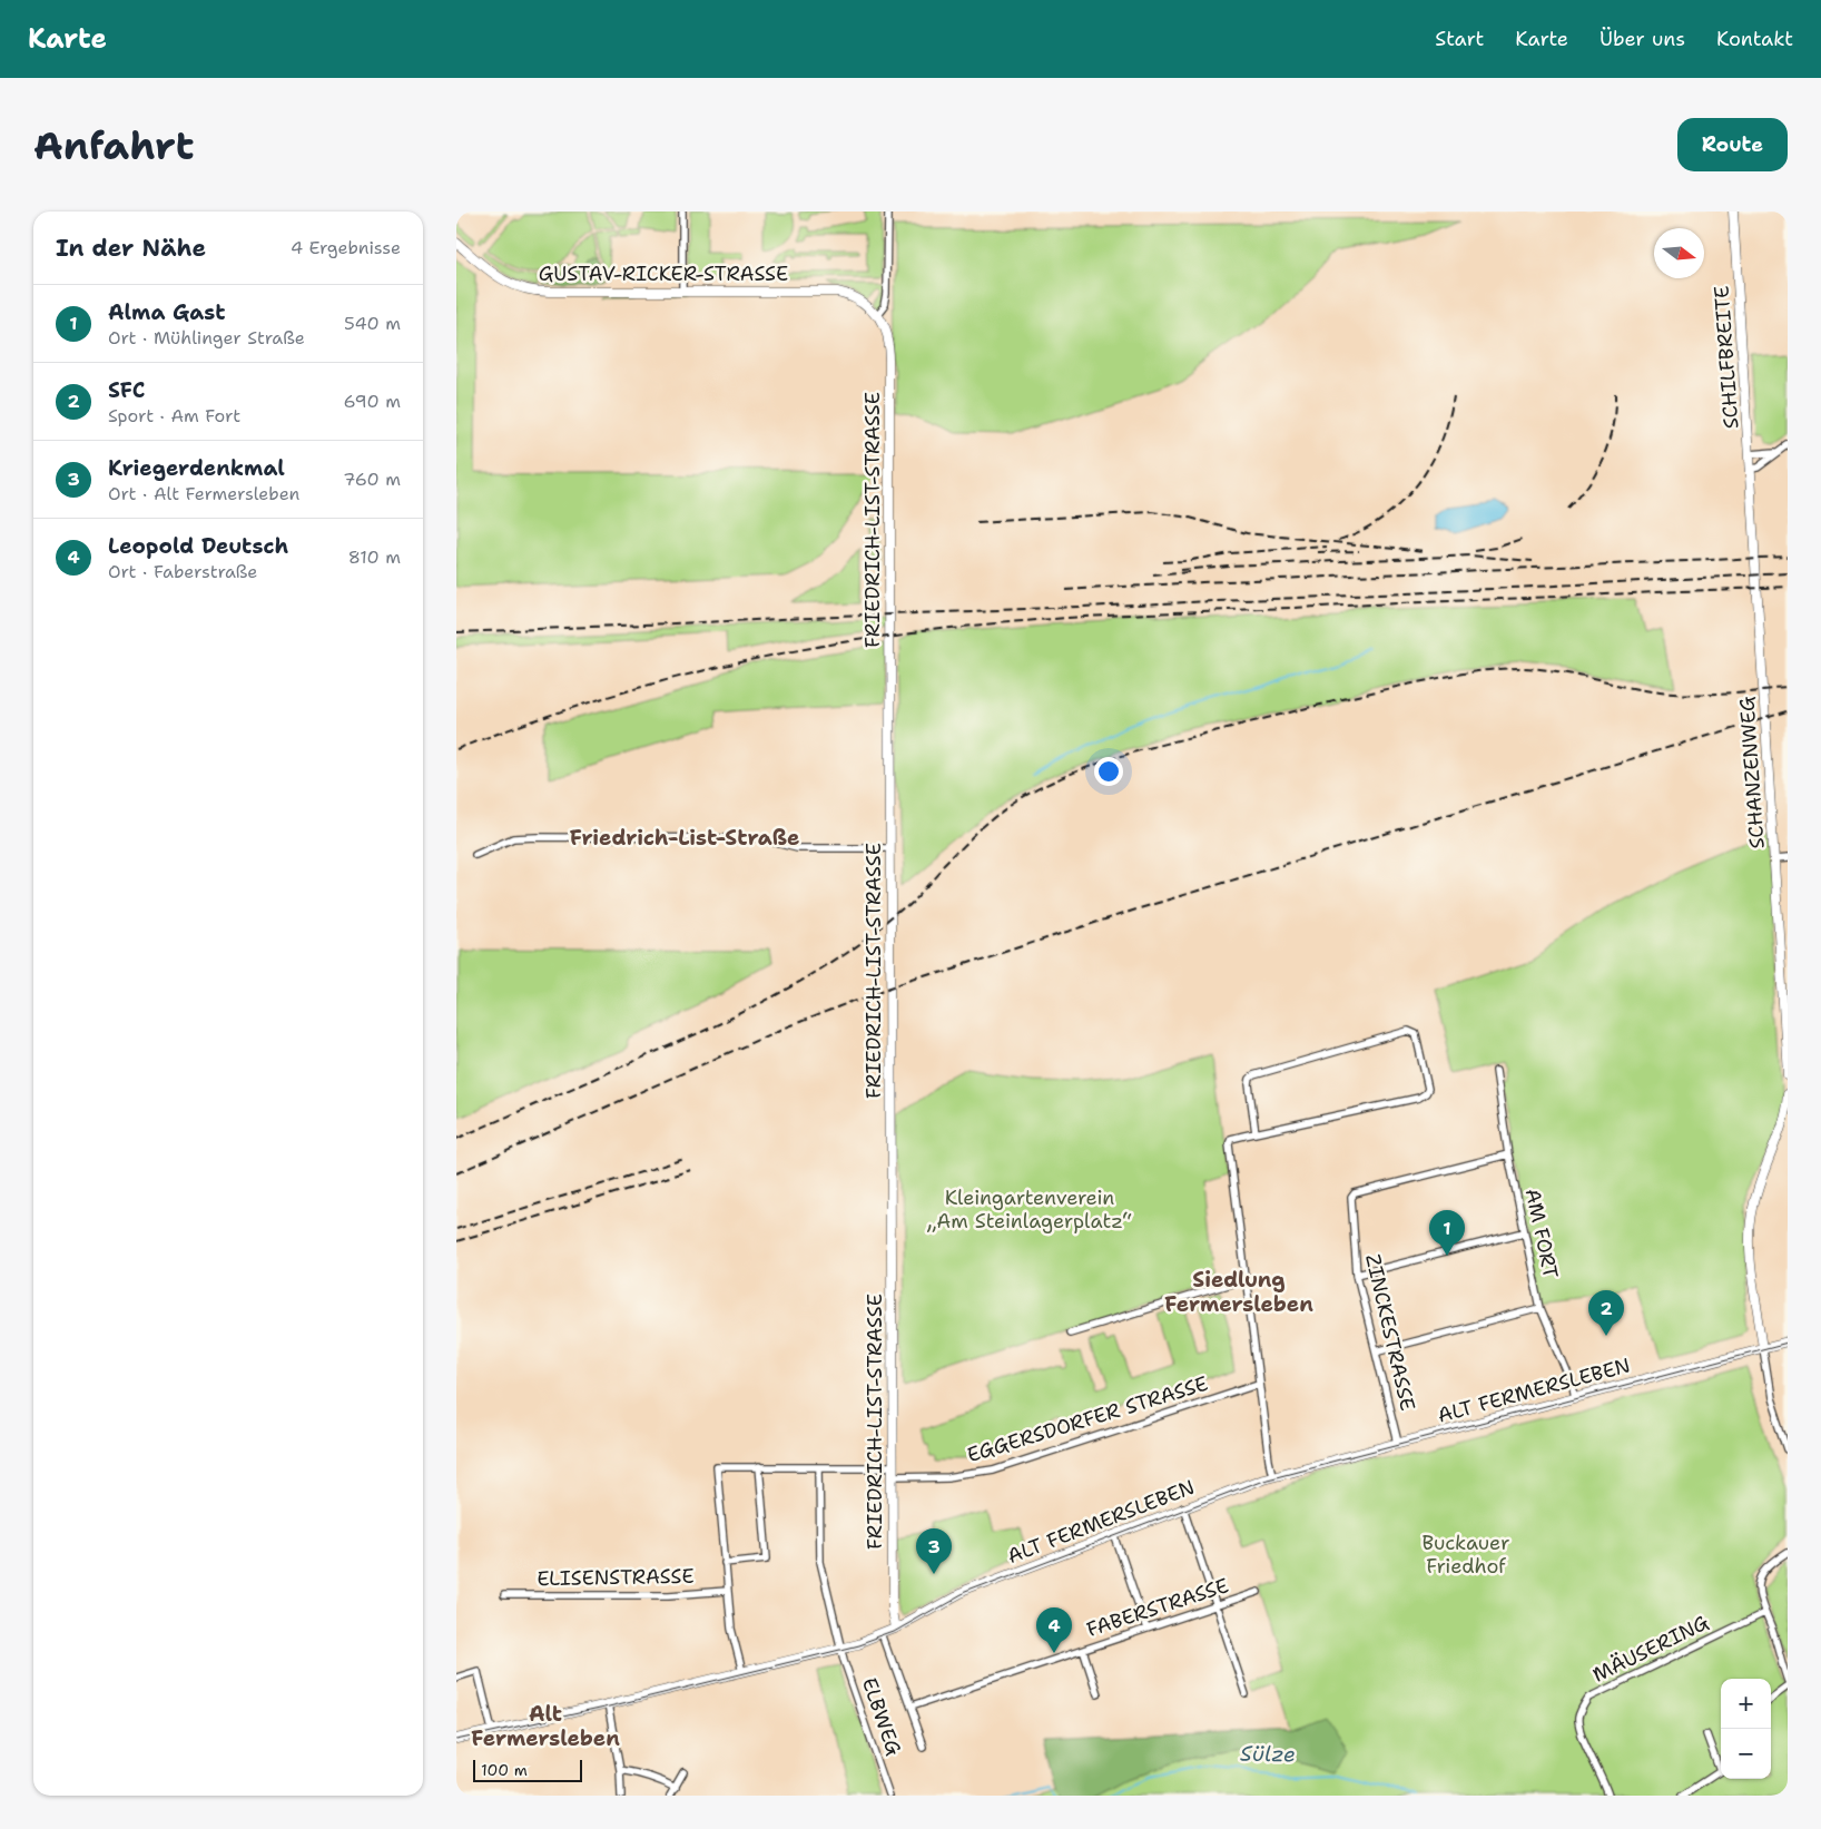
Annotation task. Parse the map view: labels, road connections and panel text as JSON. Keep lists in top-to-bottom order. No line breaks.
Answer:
{"streets":{"main road":["GUSTAV-RICKER-STRASSE","SCHILFBREITE","FRIEDRICH-LIST-STRASSE","SCHANZENWEG","ALT FERMERSLEBEN"],"street":["AM FORT","ZINCKESTRASSE","EGGERSDORFER STRASSE","ELISENSTRASSE","FABERSTRASSE","MÄUSERING","ELBWEG"]},"crossings":[["GUSTAV-RICKER-STRASSE","FRIEDRICH-LIST-STRASSE"],["SCHILFBREITE","SCHANZENWEG"],["FRIEDRICH-LIST-STRASSE","ALT FERMERSLEBEN"],["FRIEDRICH-LIST-STRASSE","EGGERSDORFER STRASSE"],["AM FORT","ZINCKESTRASSE"],["AM FORT","ALT FERMERSLEBEN"],["ZINCKESTRASSE","ALT FERMERSLEBEN"],["ALT FERMERSLEBEN","ELBWEG"]],"districts":["Friedrich-List-Straße","Siedlung Fermersleben","Alt Fermersleben"],"water":["Sülze"],"parks":["Kleingartenverein „Am Steinlagerplatz“","Buckauer Friedhof"],"scale_bar":"100 m","north":"right","page":{"header":"Karte","nav":["Start","Karte","Über uns","Kontakt"],"buttons":"Route","title":"Anfahrt","heading":["In der Nähe","4 Ergebnisse"],"list":[{"mark":"1","name":"Alma Gast","note":"Ort · Mühlinger Straße","value":"540 m"},{"mark":"2","name":"SFC","note":"Sport · Am Fort","value":"690 m"},{"mark":"3","name":"Kriegerdenkmal","note":"Ort · Alt Fermersleben","value":"760 m"},{"mark":"4","name":"Leopold Deutsch","note":"Ort · Faberstraße","value":"810 m"}],"pins":["1","2","3","4"],"map_buttons":["+","−"],"scale":"100 m"}}
